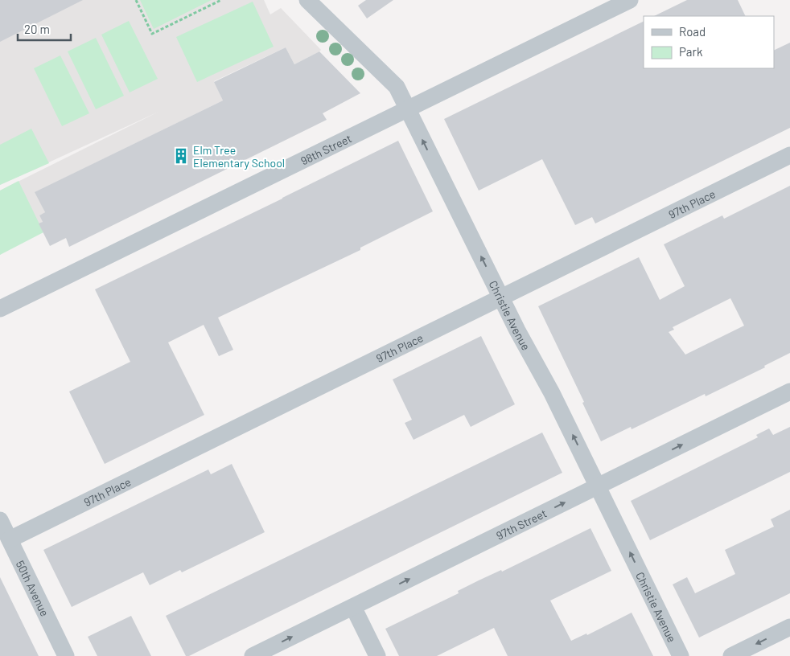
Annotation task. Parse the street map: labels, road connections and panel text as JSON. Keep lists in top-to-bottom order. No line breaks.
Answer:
{"streets":{"street":["98th Street","97th Place","Christie Avenue","97th Street","50th Avenue"]},"crossings":[["98th Street","Christie Avenue"],["97th Place","Christie Avenue"],["97th Place","50th Avenue"],["Christie Avenue","97th Street"]],"one_way":["Christie Avenue","97th Street"],"places":{"building":["Elm Tree Elementary School"]},"legend":["Road","Park"],"scale_bar":"20 m"}
